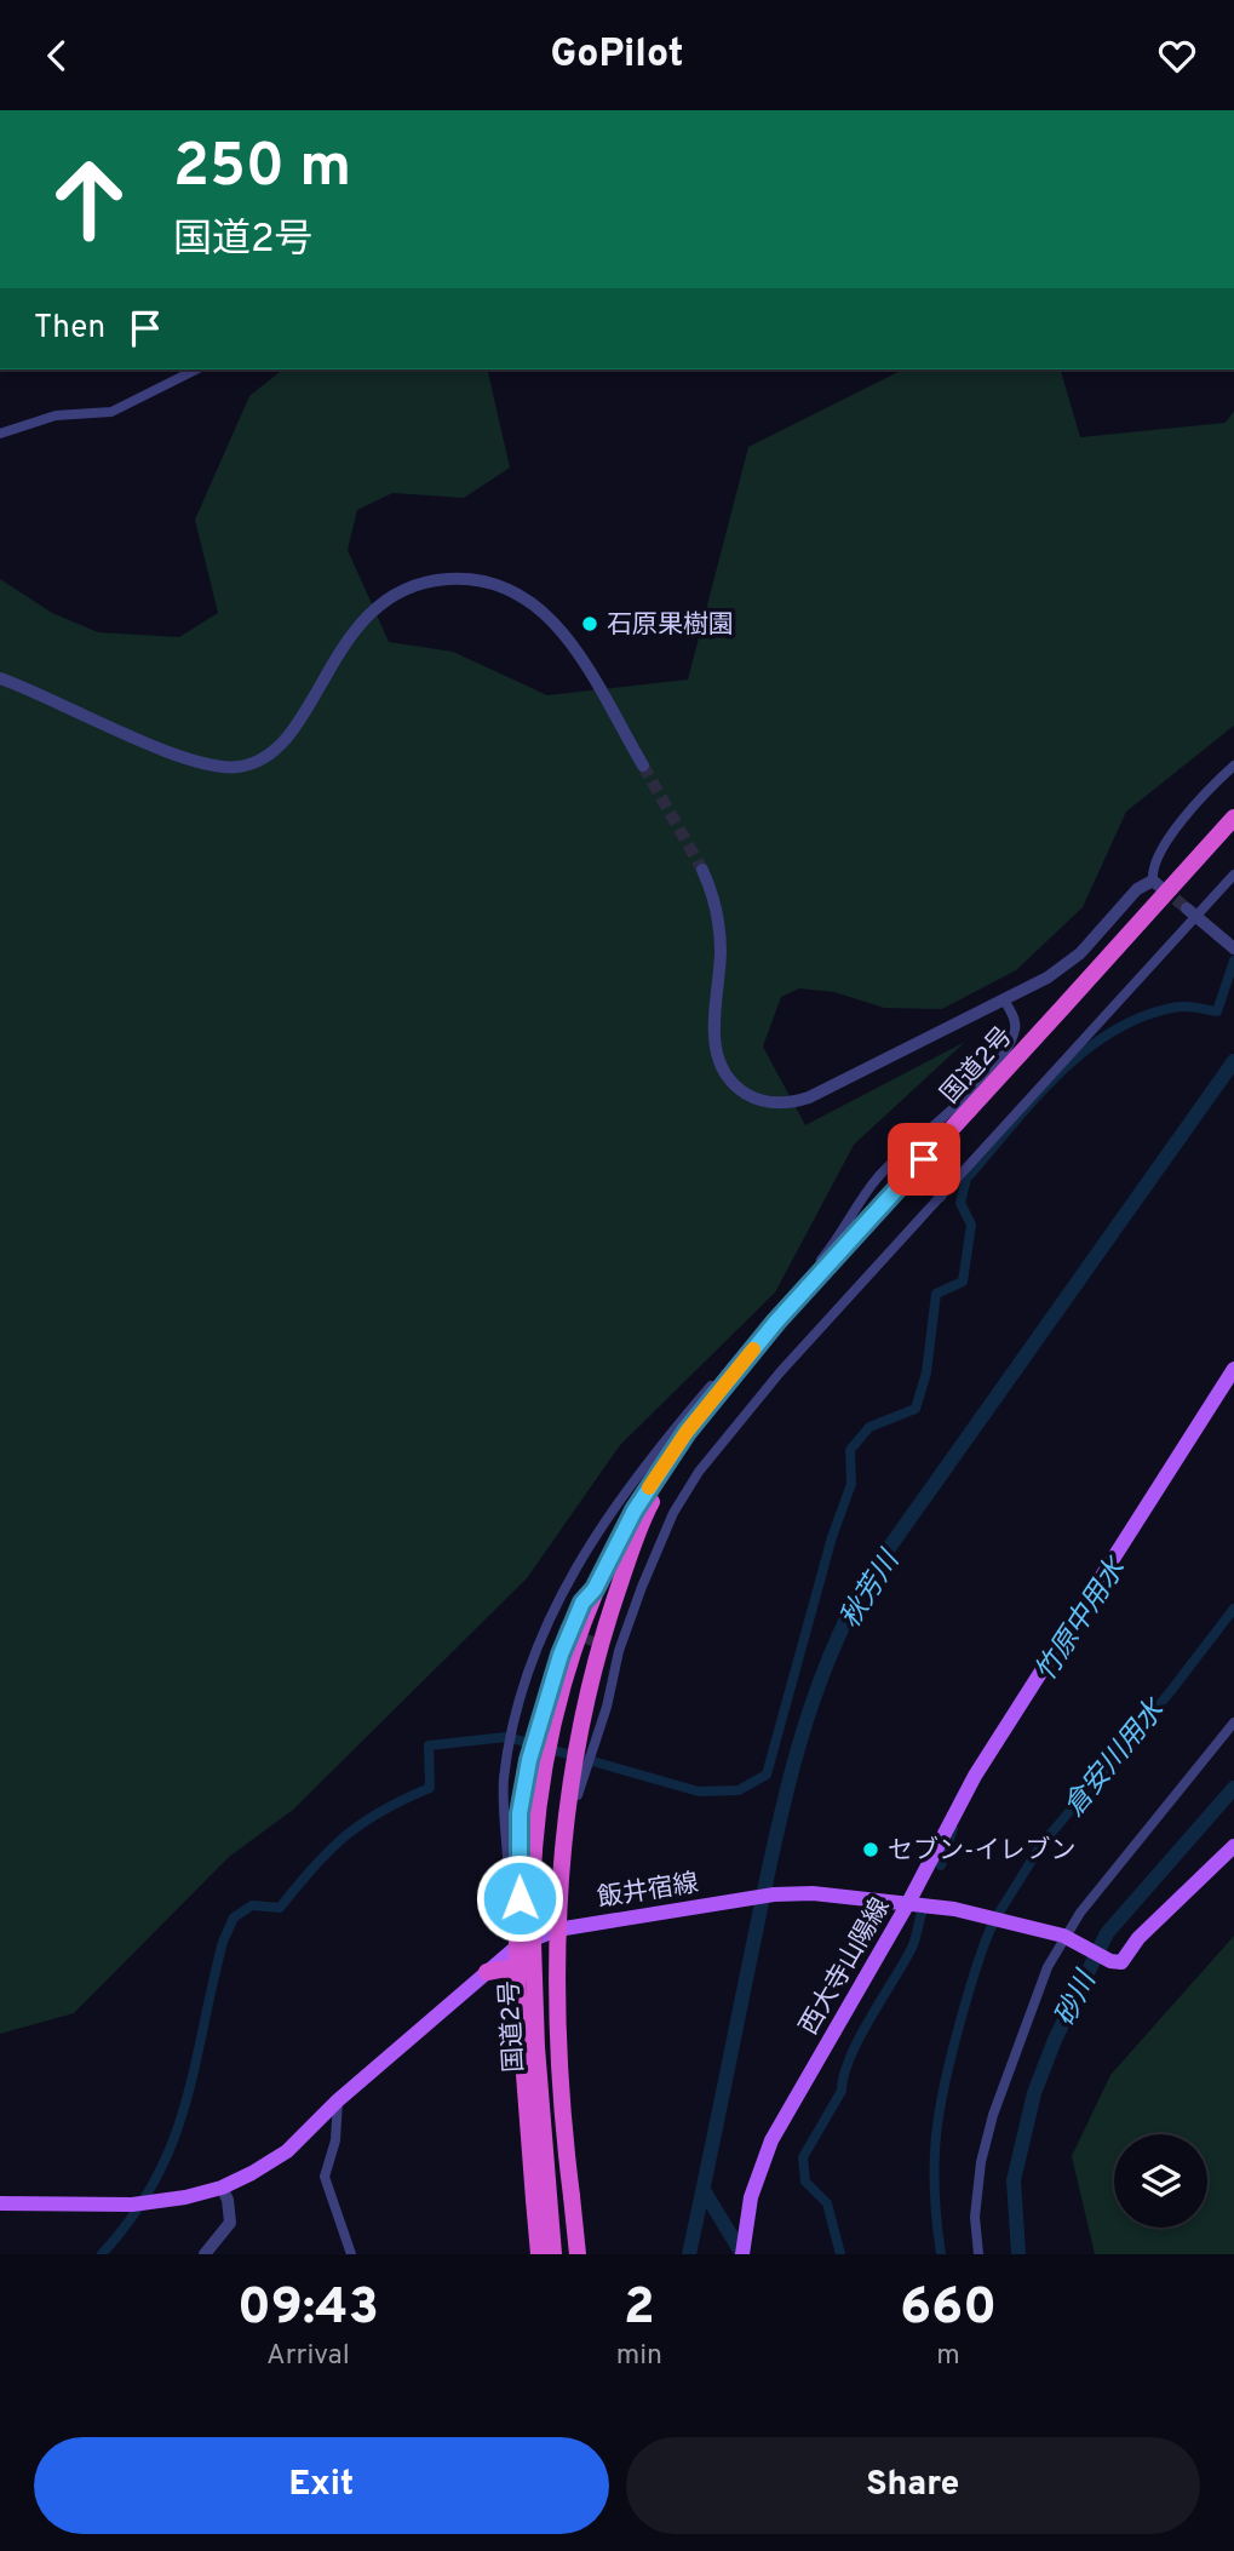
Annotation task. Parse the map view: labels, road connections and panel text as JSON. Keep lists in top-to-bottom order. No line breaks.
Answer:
{"streets":{"highway":["国道2号"],"main road":["飯井宿線","西大寺山陽線"]},"crossings":[["飯井宿線","西大寺山陽線"]],"water":["秋芳川","竹原中用水","倉安川用水","砂川"],"places":["石原果樹園","セブン-イレブン"],"page":{"header":"GoPilot","turn":["250 m","国道2号"],"then":"Then","eta":["09:43","Arrival","2","min","660","m"],"buttons":["Exit","Share"]}}
